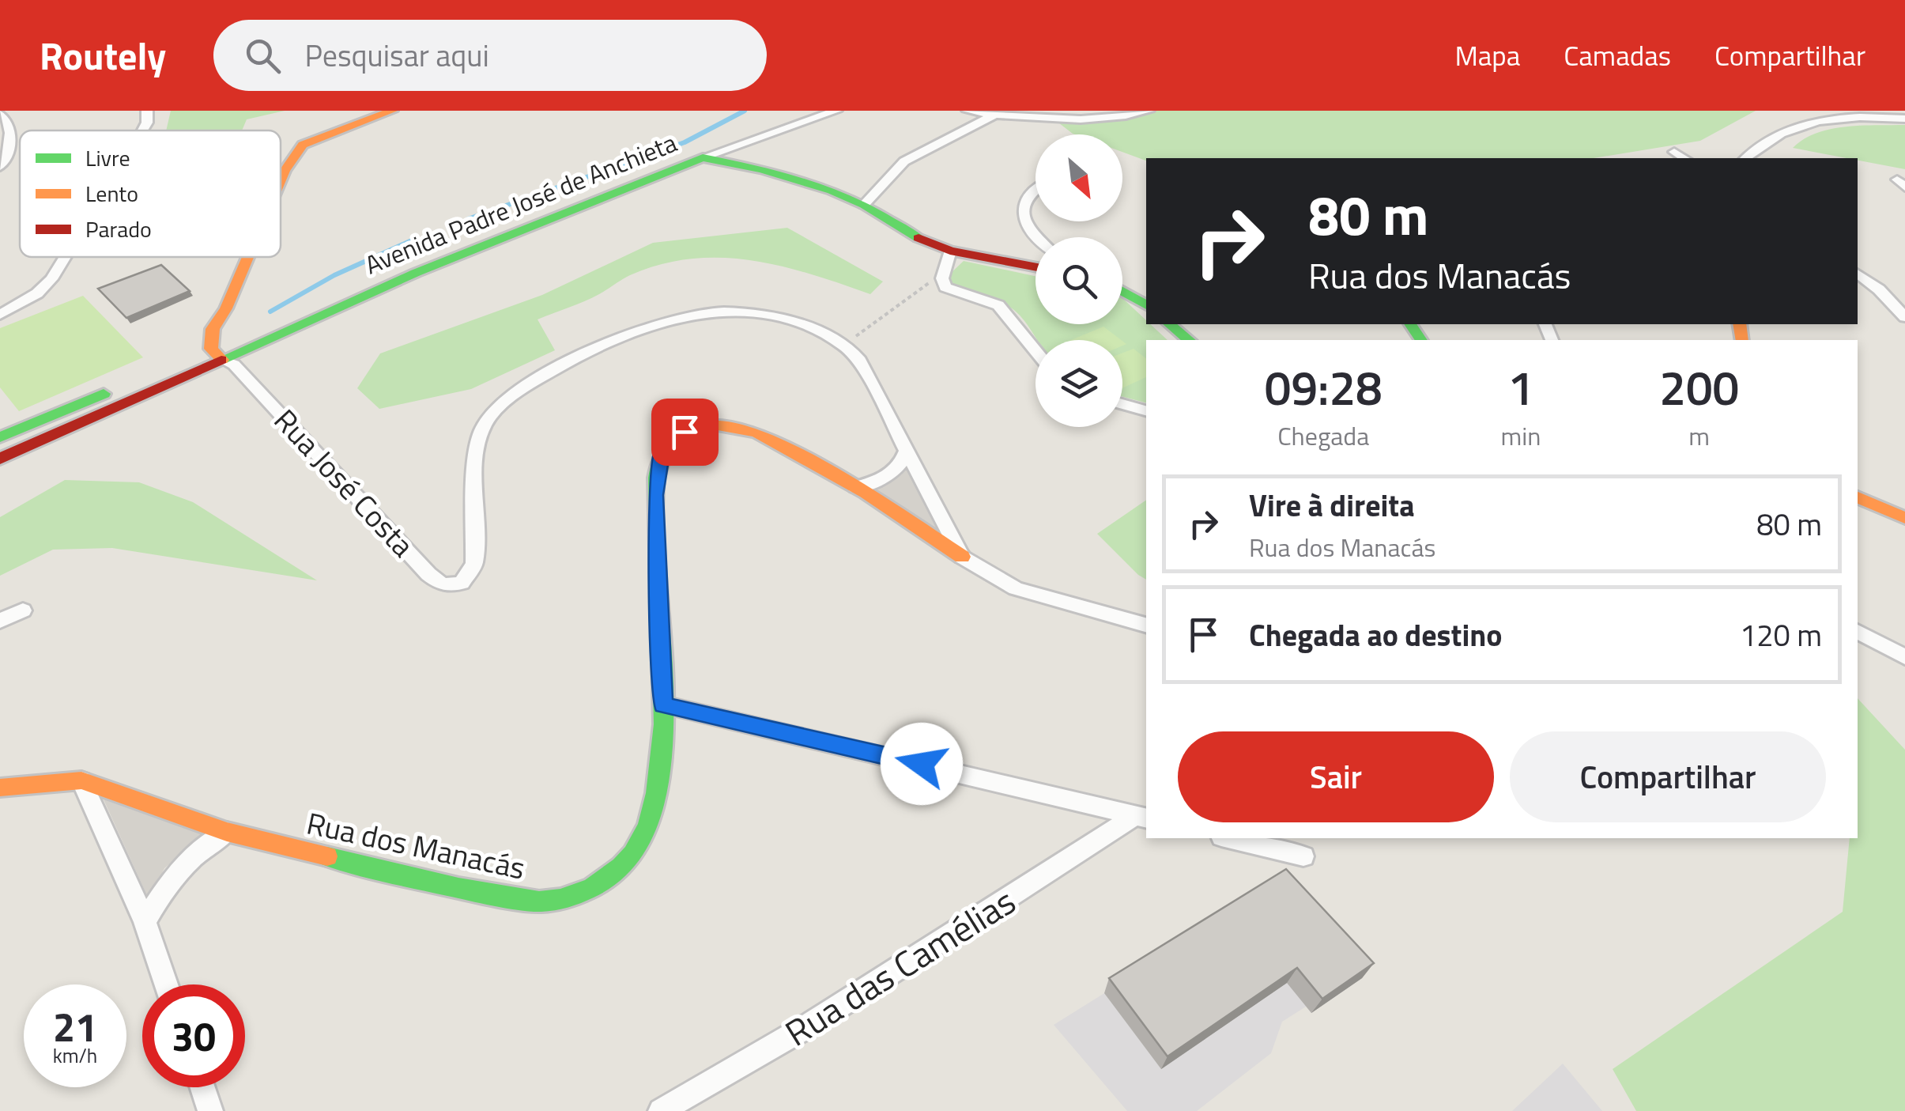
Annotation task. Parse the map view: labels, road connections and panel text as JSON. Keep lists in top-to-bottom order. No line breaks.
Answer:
{"streets":{"street":["Avenida Padre José de Anchieta","Rua José Costa","Rua dos Manacás","Rua das Camélias"]},"crossings":[["Avenida Padre José de Anchieta","Rua José Costa"]],"legend":["Livre","Lento","Parado"],"north":"bottom right","page":{"header":"Routely","search":"Pesquisar aqui","nav":["Mapa","Camadas","Compartilhar"],"turn":["80 m","Rua dos Manacás"],"eta":["09:28","Chegada","1","min","200","m"],"list":[{"name":"Vire à direita","note":"Rua dos Manacás","value":"80 m"},{"name":"Chegada ao destino","value":"120 m"}],"buttons":["Sair","Compartilhar"],"speed":"21 km/h","limit":"30"}}
